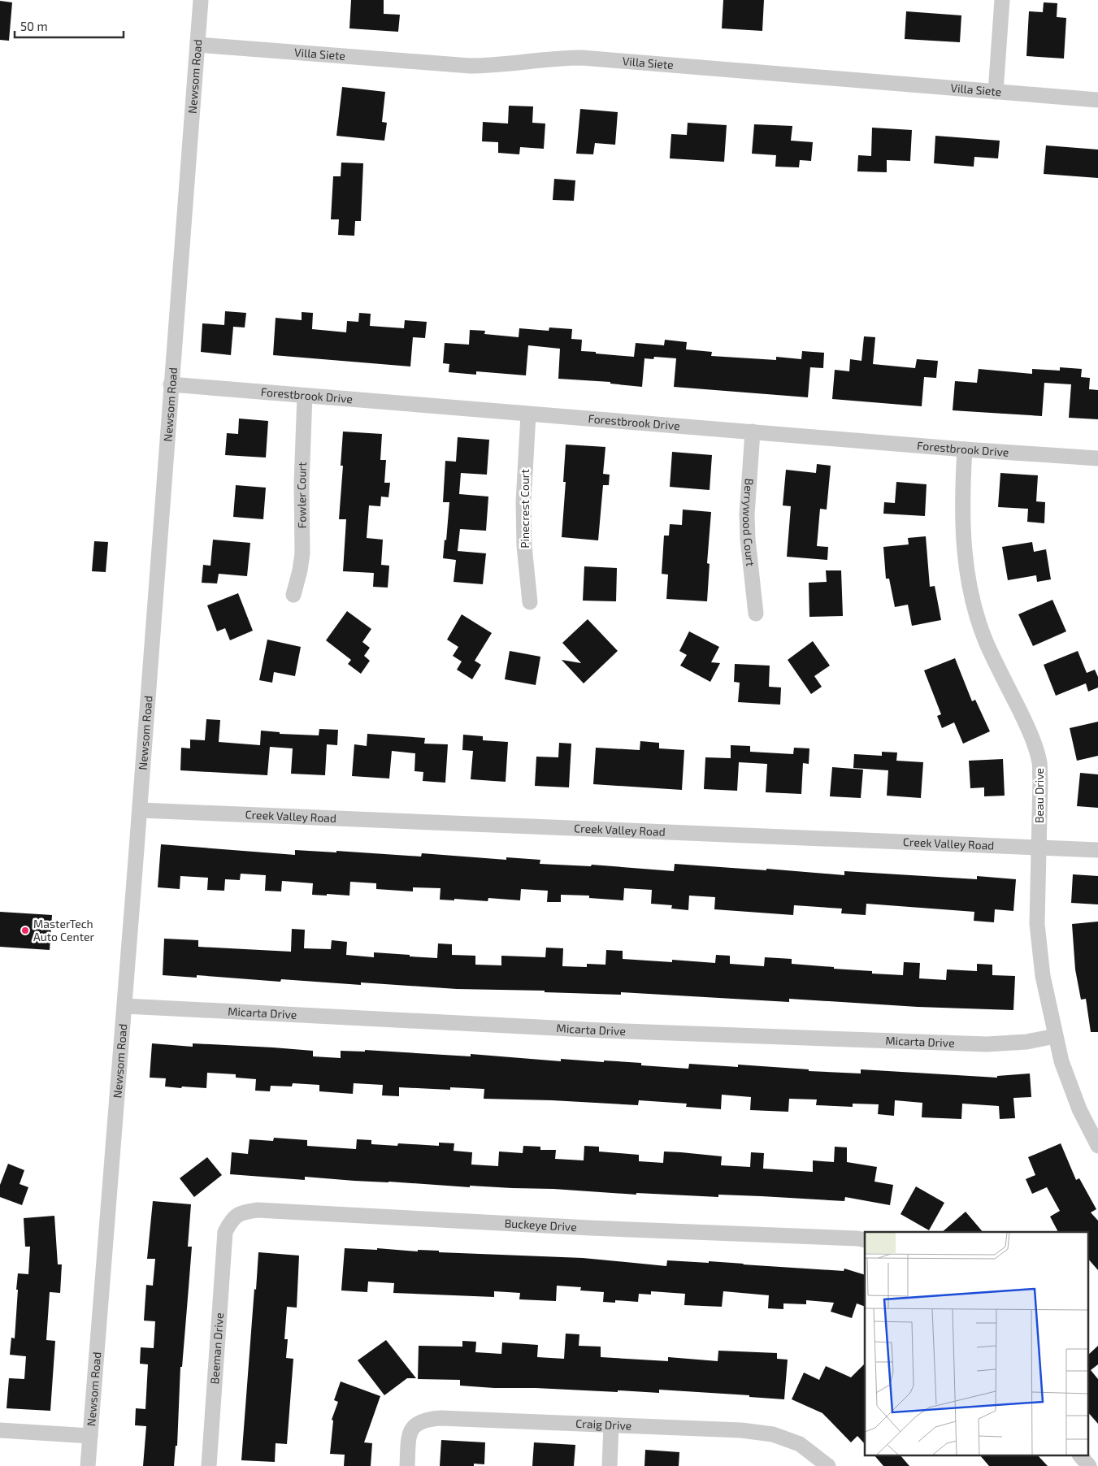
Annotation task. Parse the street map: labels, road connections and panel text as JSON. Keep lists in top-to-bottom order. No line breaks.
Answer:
{"streets":{"street":["Villa Siete","Newsom Road","Forestbrook Drive","Fowler Court","Pinecrest Court","Berrywood Court","Beau Drive","Creek Valley Road","Micarta Drive","Buckeye Drive","Beeman Drive","Craig Drive"]},"crossings":[["Villa Siete","Newsom Road"],["Newsom Road","Forestbrook Drive"],["Newsom Road","Creek Valley Road"],["Newsom Road","Micarta Drive"],["Forestbrook Drive","Fowler Court"],["Forestbrook Drive","Pinecrest Court"],["Forestbrook Drive","Berrywood Court"],["Forestbrook Drive","Beau Drive"],["Beau Drive","Creek Valley Road"],["Beau Drive","Micarta Drive"],["Buckeye Drive","Beeman Drive"]],"places":["MasterTech Auto Center"],"scale_bar":"50 m"}
